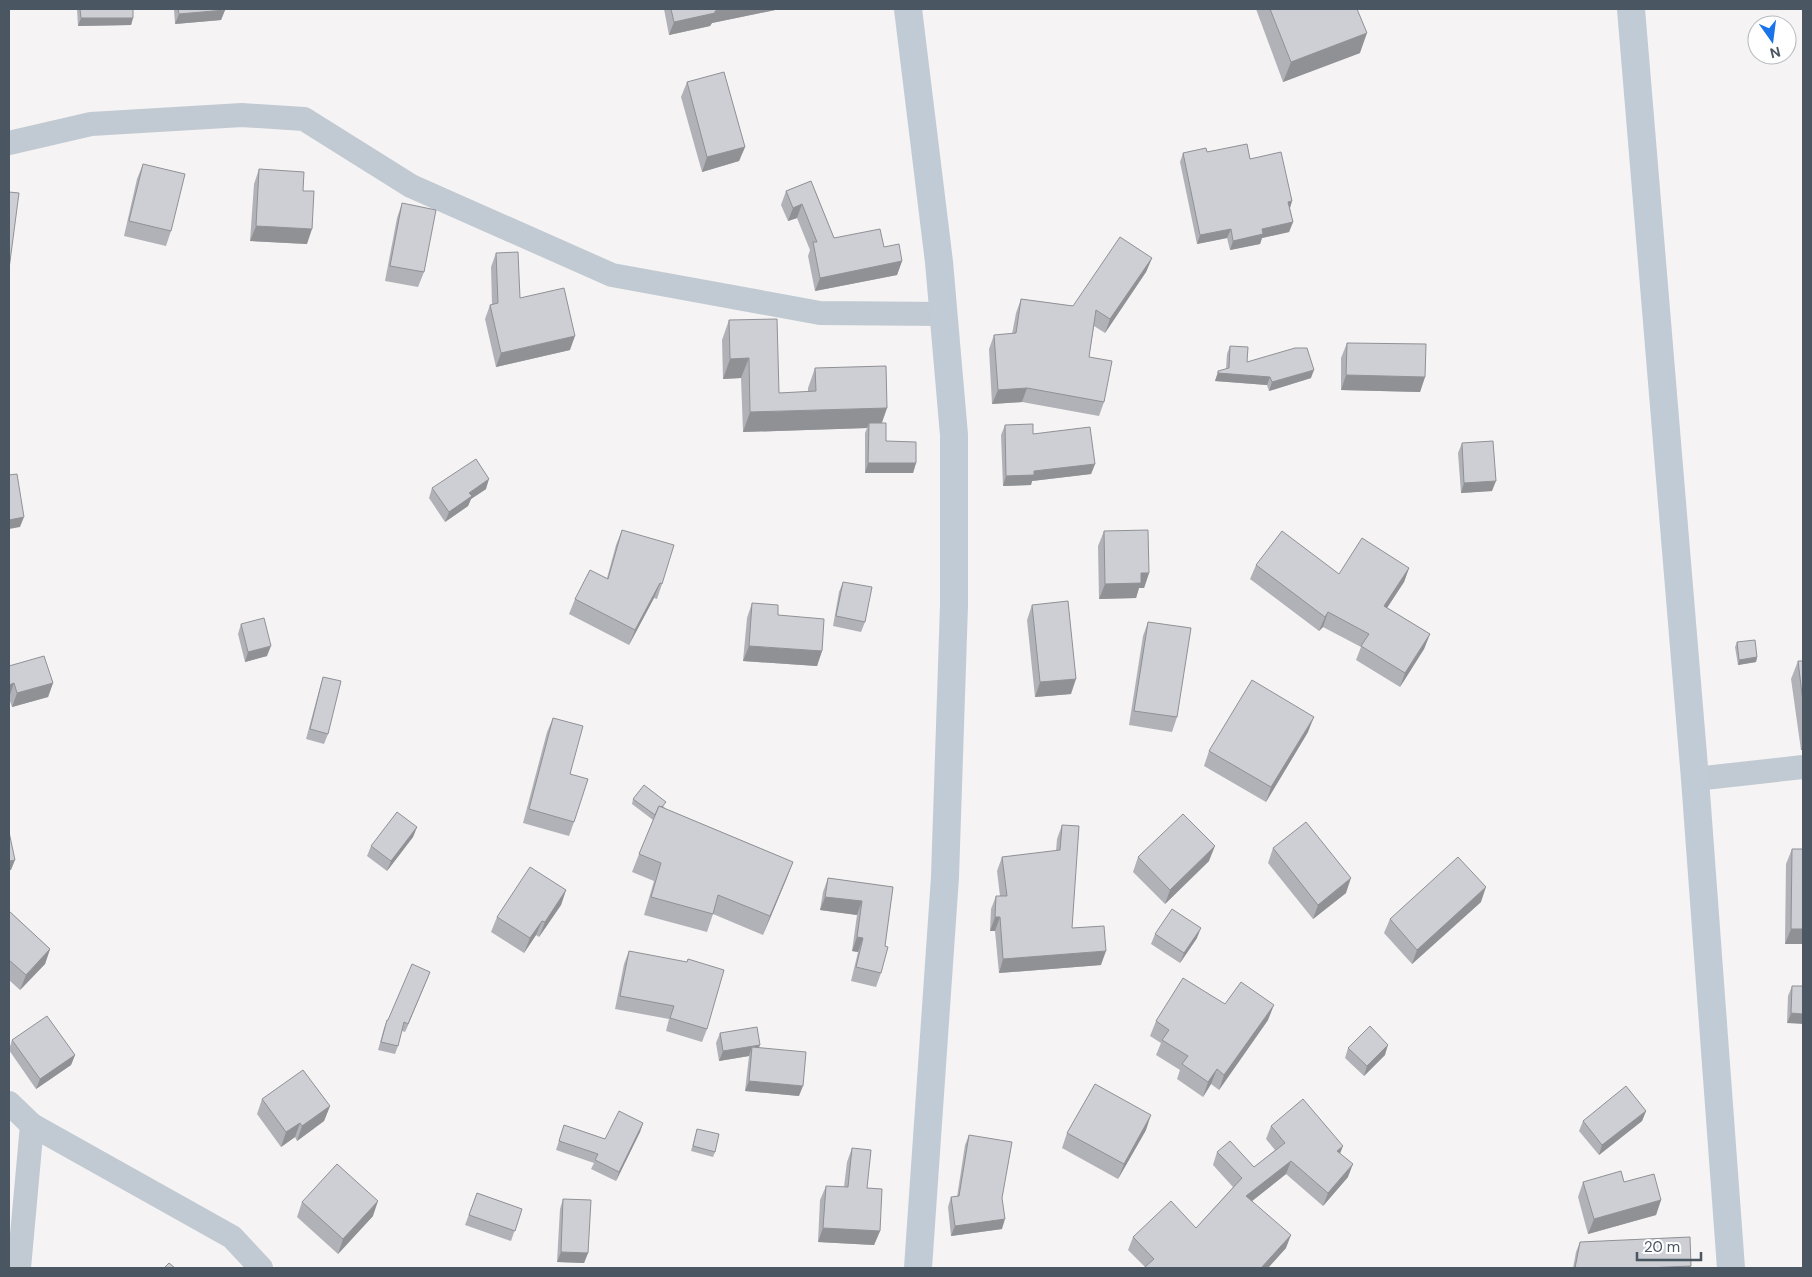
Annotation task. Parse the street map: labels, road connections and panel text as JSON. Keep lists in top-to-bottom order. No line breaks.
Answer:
{"scale_bar":"20 m","north":"bottom"}
